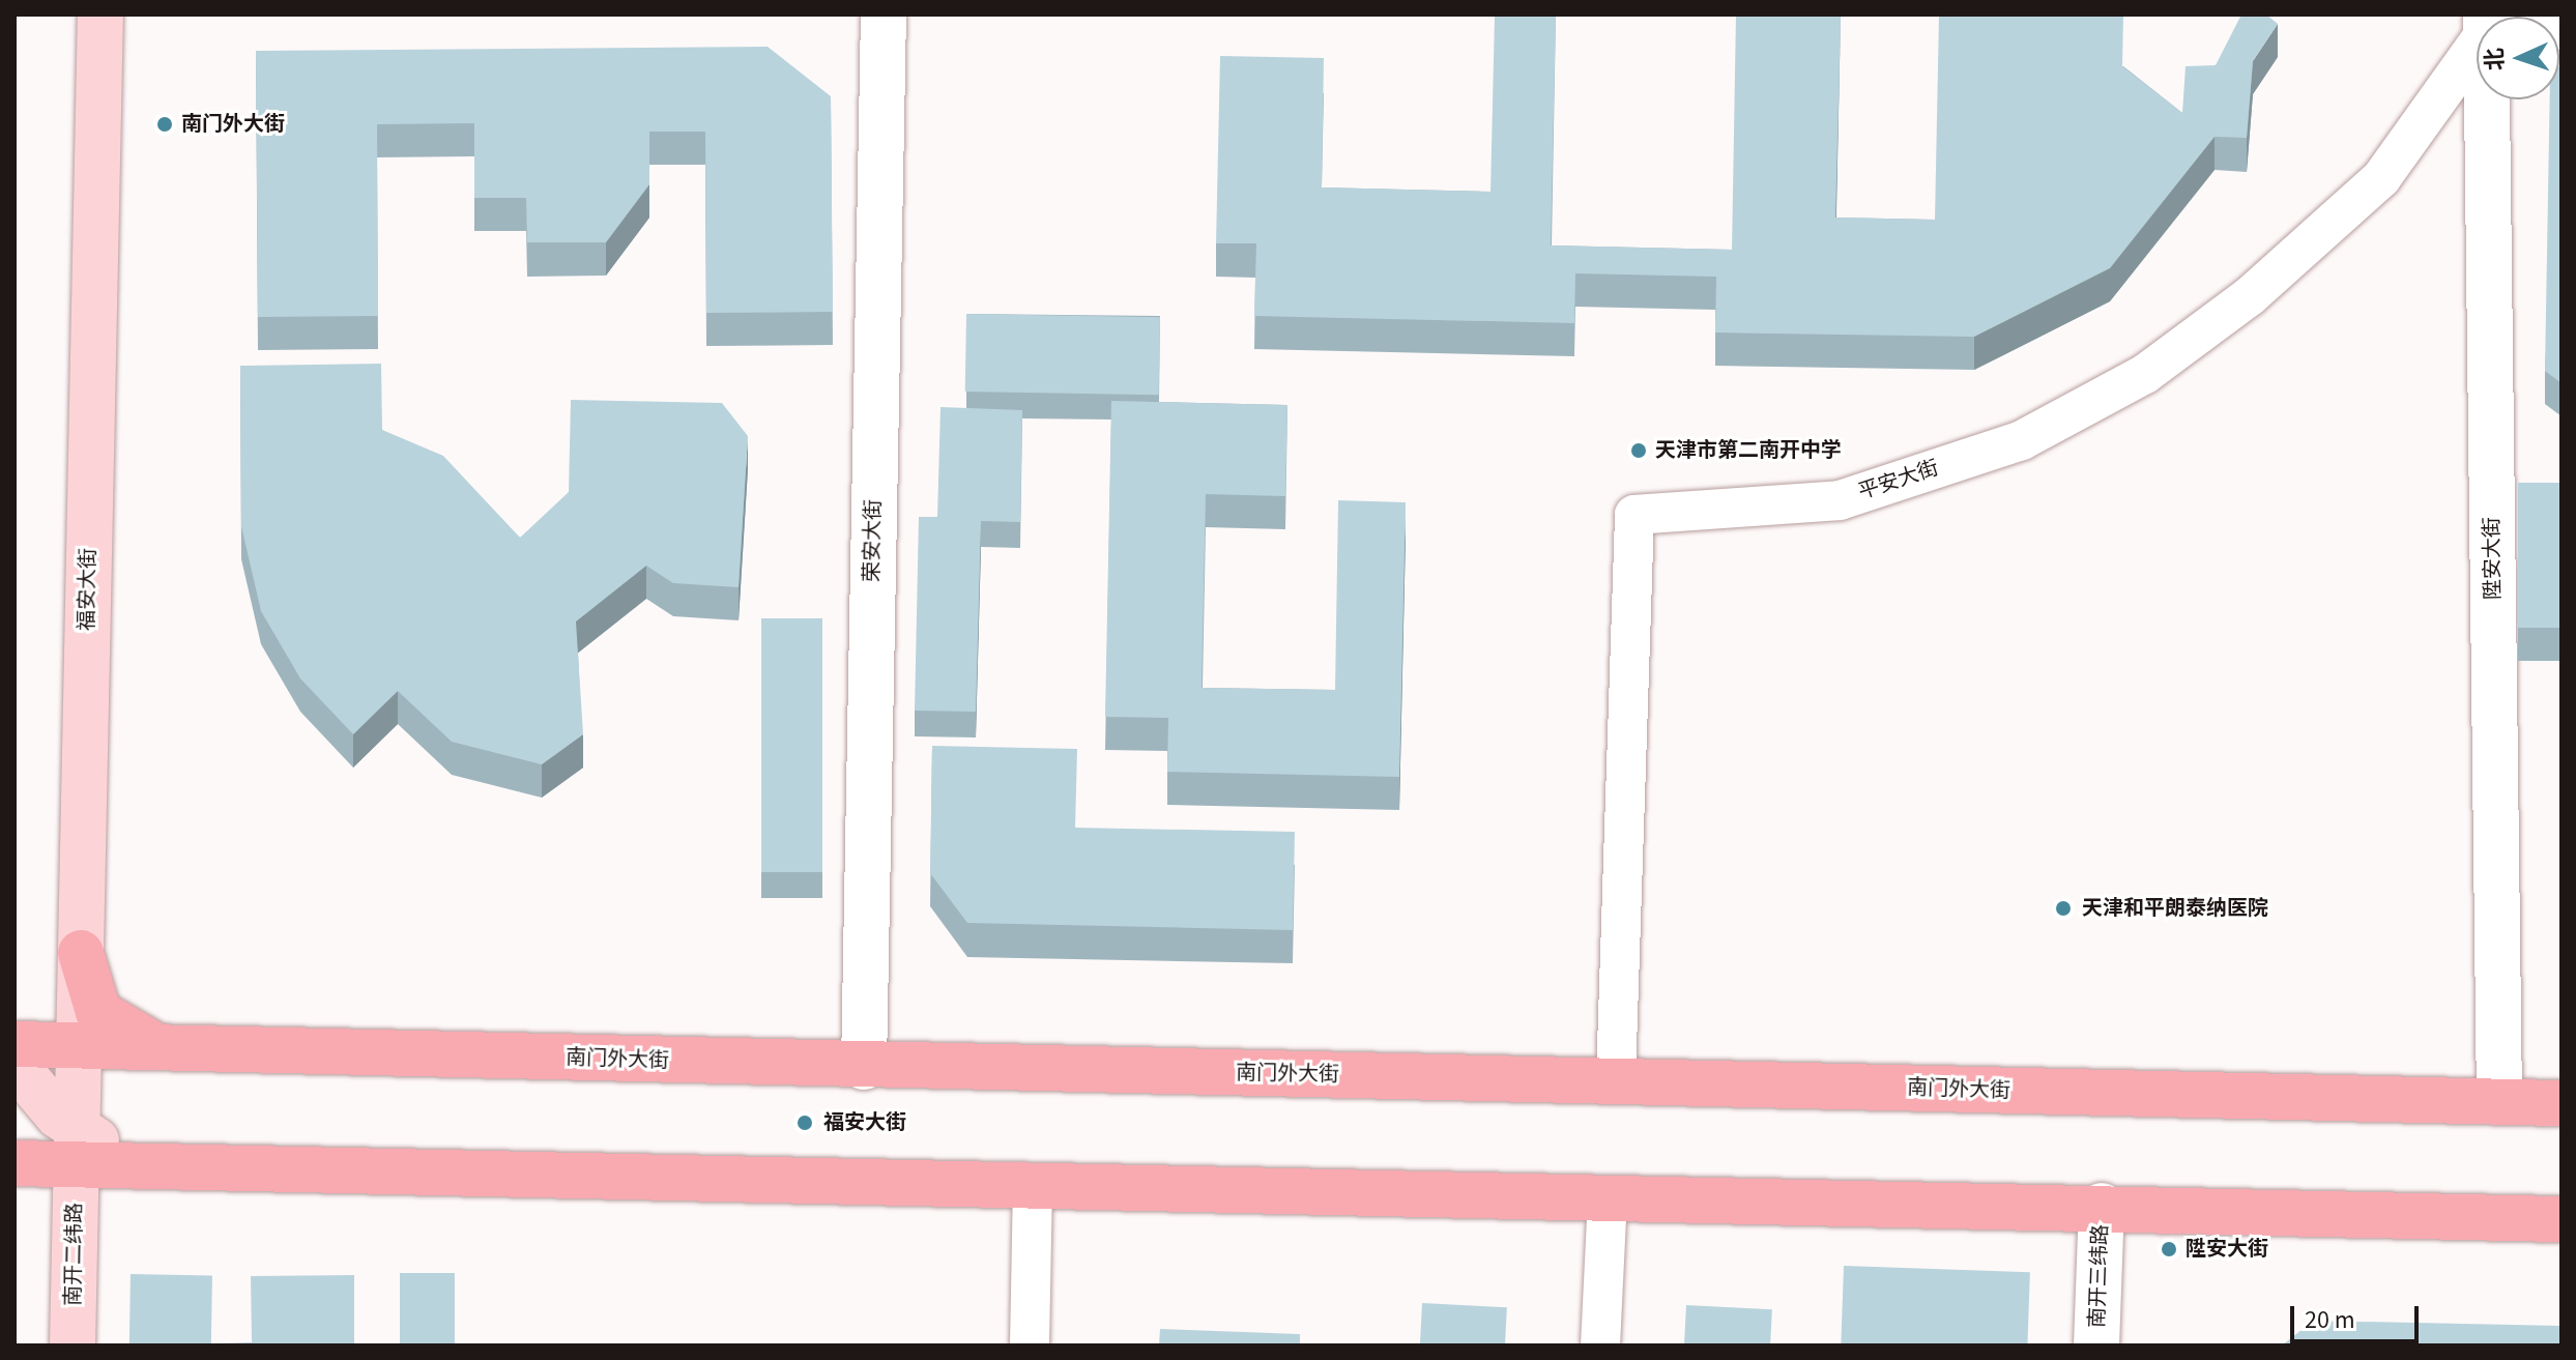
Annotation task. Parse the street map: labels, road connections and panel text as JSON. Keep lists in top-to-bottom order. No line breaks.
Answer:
{"streets":{"main road":["福安大街","南门外大街","南开二纬路"],"street":["平安大街","荣安大街","陞安大街","南开三纬路"]},"crossings":[["平安大街","南门外大街"],["荣安大街","南门外大街"],["陞安大街","南门外大街"],["福安大街","南门外大街"],["福安大街","南开二纬路"]],"places":["南门外大街","天津市第二南开中学","天津和平朗泰纳医院","福安大街","陞安大街"],"scale_bar":"20 m","north":"left"}
